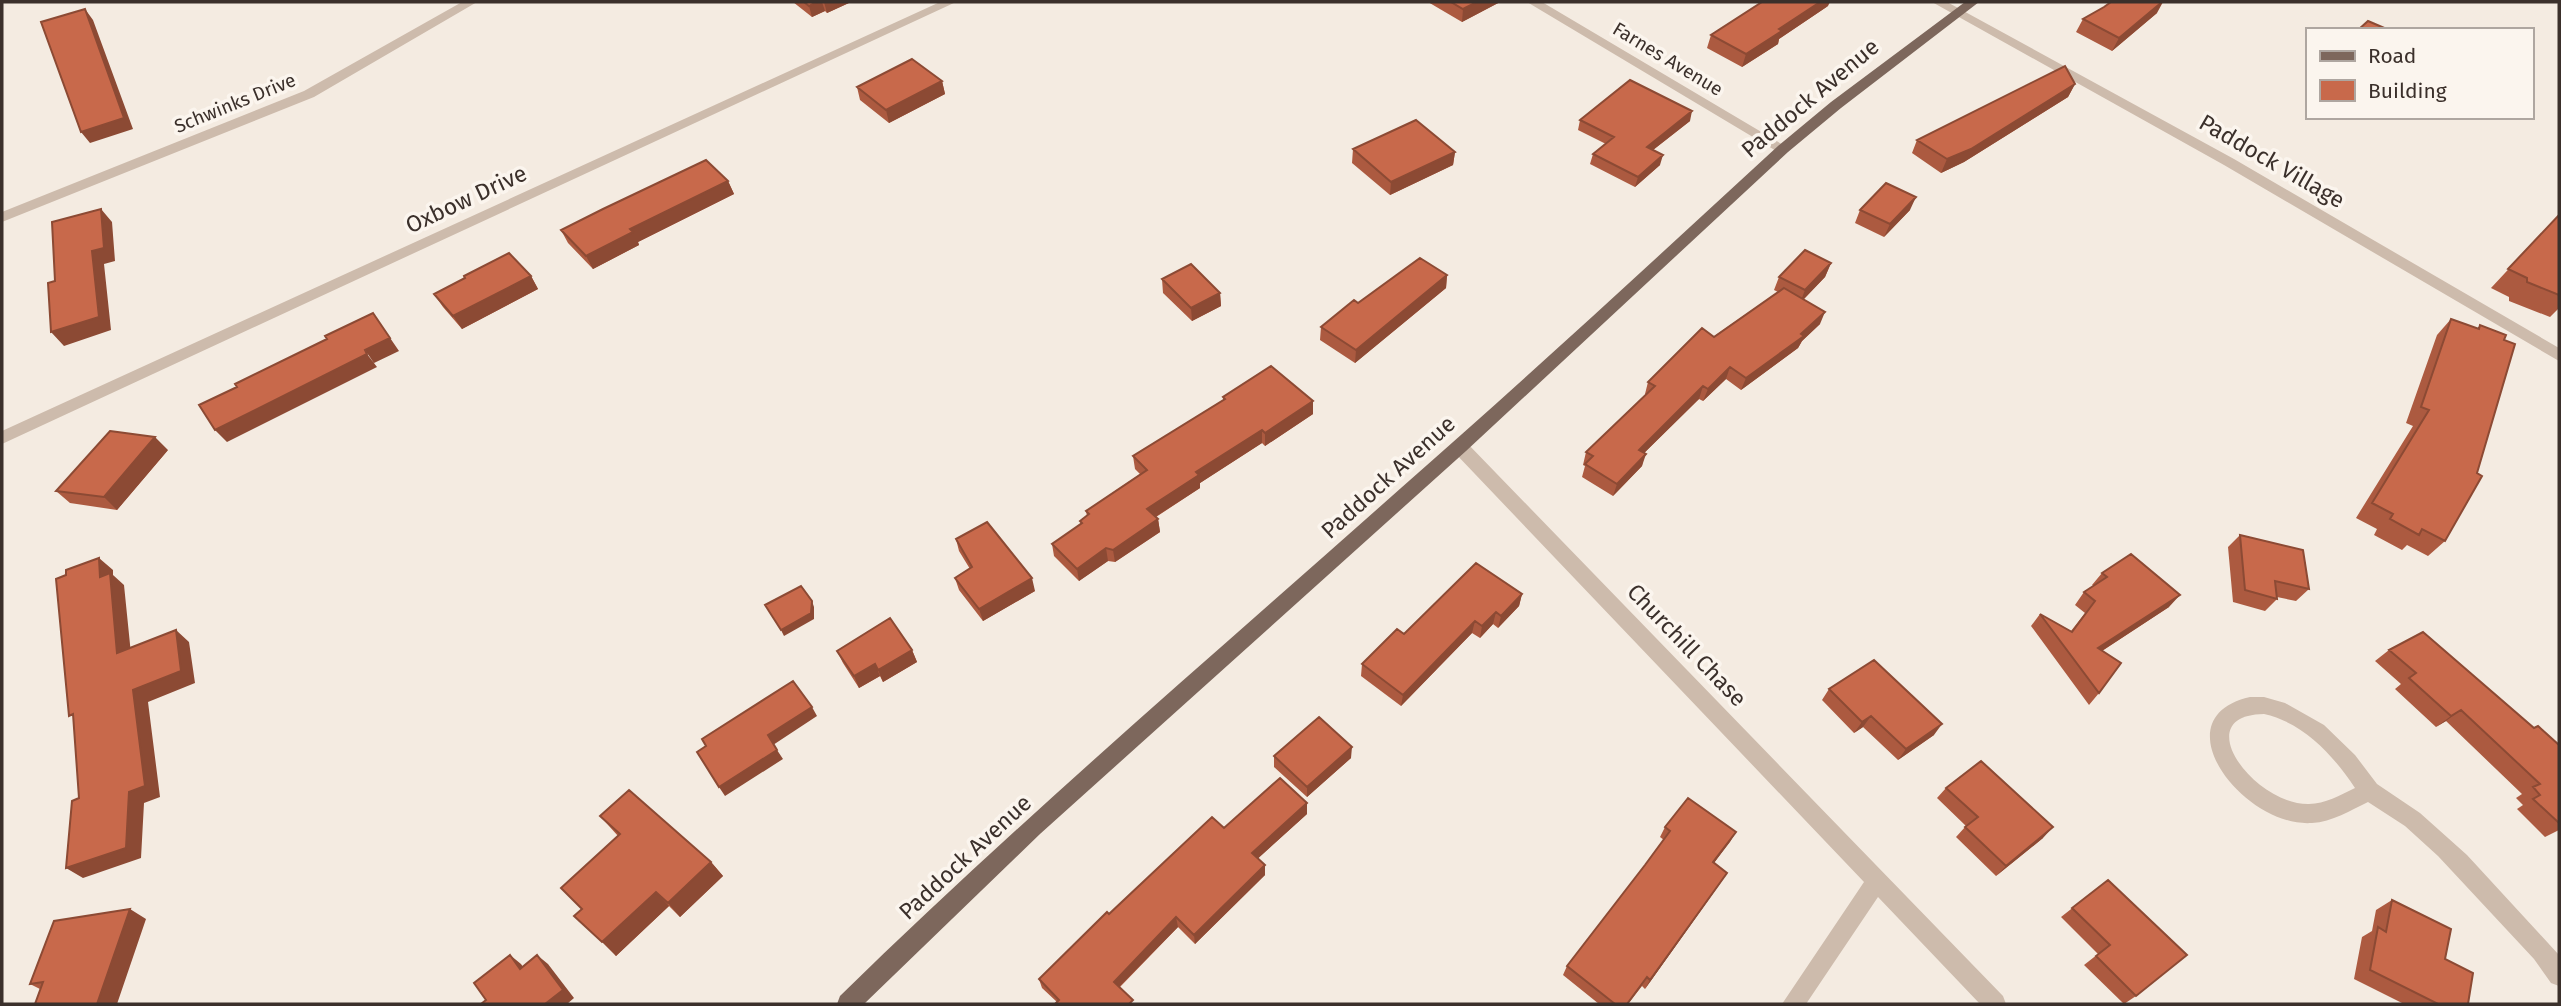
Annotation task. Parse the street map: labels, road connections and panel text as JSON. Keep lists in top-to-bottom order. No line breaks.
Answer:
{"streets":{"main road":["Paddock Avenue"],"street":["Farnes Avenue","Schwinks Drive","Paddock Village","Oxbow Drive","Churchill Chase"]},"crossings":[["Farnes Avenue","Paddock Avenue"],["Paddock Avenue","Paddock Village"],["Paddock Avenue","Churchill Chase"]],"legend":["Road","Building"]}
